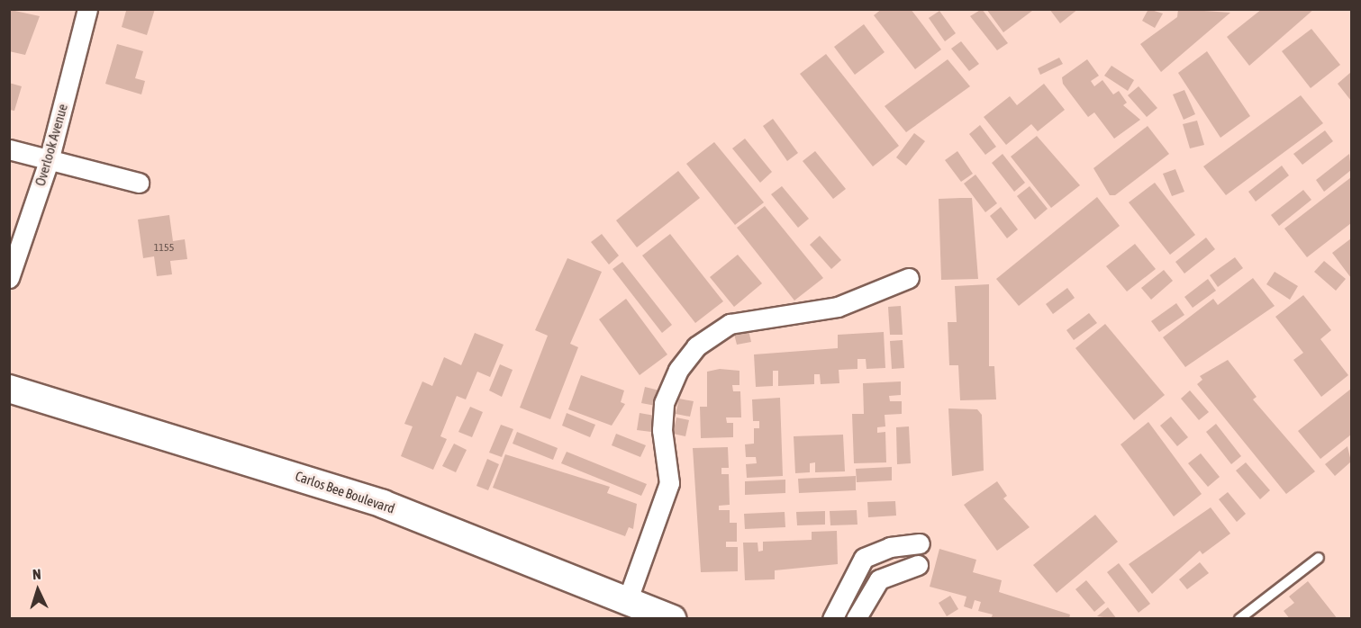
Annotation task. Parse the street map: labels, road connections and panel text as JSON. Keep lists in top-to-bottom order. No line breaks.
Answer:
{"streets":{"main road":["Carlos Bee Boulevard"],"street":["Overlook Avenue"]},"house_numbers":["1155"],"north":"top"}
